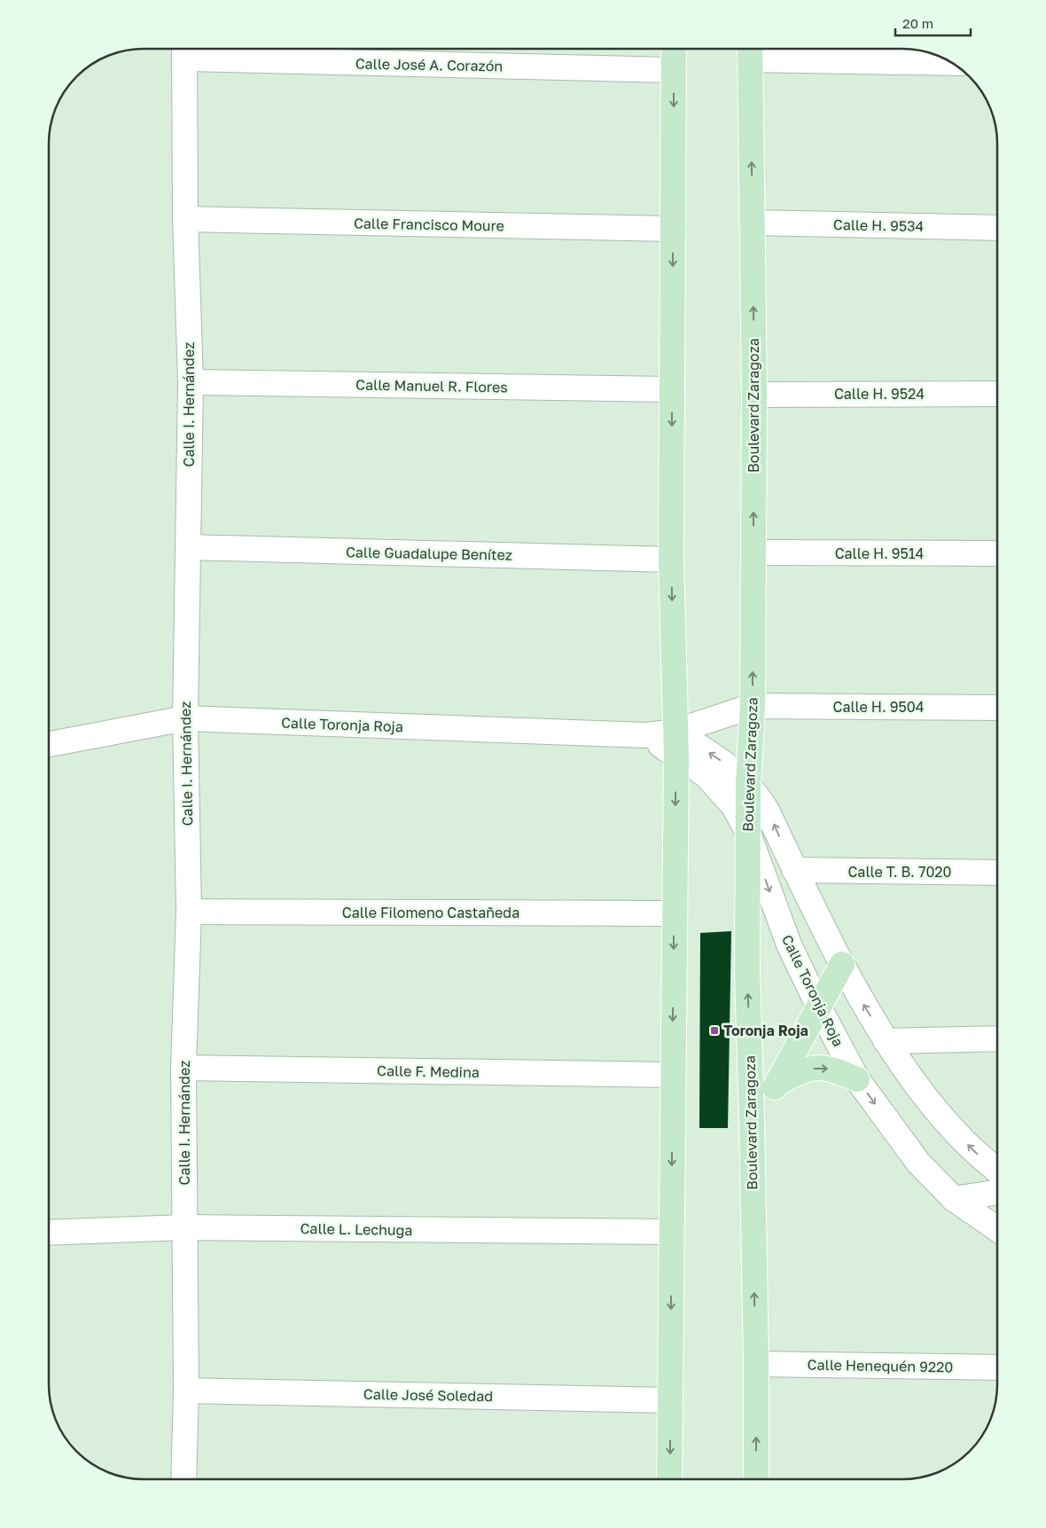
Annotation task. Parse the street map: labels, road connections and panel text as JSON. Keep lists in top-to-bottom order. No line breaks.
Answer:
{"streets":{"main road":["Boulevard Zaragoza"],"street":["Calle José A. Corazón","Calle Francisco Moure","Calle H. 9534","Calle Manuel R. Flores","Calle H. 9524","Calle I. Hernández","Calle Guadalupe Benítez","Calle H. 9514","Calle H. 9504","Calle Toronja Roja","Calle T. B. 7020","Calle Filomeno Castañeda","Calle F. Medina","Calle L. Lechuga","Calle Henequén 9220","Calle José Soledad"]},"crossings":[["Calle José A. Corazón","Calle I. Hernández"],["Calle Francisco Moure","Calle I. Hernández"],["Calle H. 9534","Boulevard Zaragoza"],["Calle Manuel R. Flores","Calle I. Hernández"],["Calle H. 9524","Boulevard Zaragoza"],["Calle I. Hernández","Calle Guadalupe Benítez"],["Calle I. Hernández","Calle Toronja Roja"],["Calle I. Hernández","Calle Filomeno Castañeda"],["Calle I. Hernández","Calle F. Medina"],["Calle I. Hernández","Calle L. Lechuga"],["Calle I. Hernández","Calle José Soledad"],["Boulevard Zaragoza","Calle H. 9514"],["Boulevard Zaragoza","Calle H. 9504"],["Boulevard Zaragoza","Calle Toronja Roja"],["Boulevard Zaragoza","Calle Henequén 9220"],["Calle H. 9504","Calle Toronja Roja"]],"places":{"transit":["Toronja Roja"]},"scale_bar":"20 m"}
